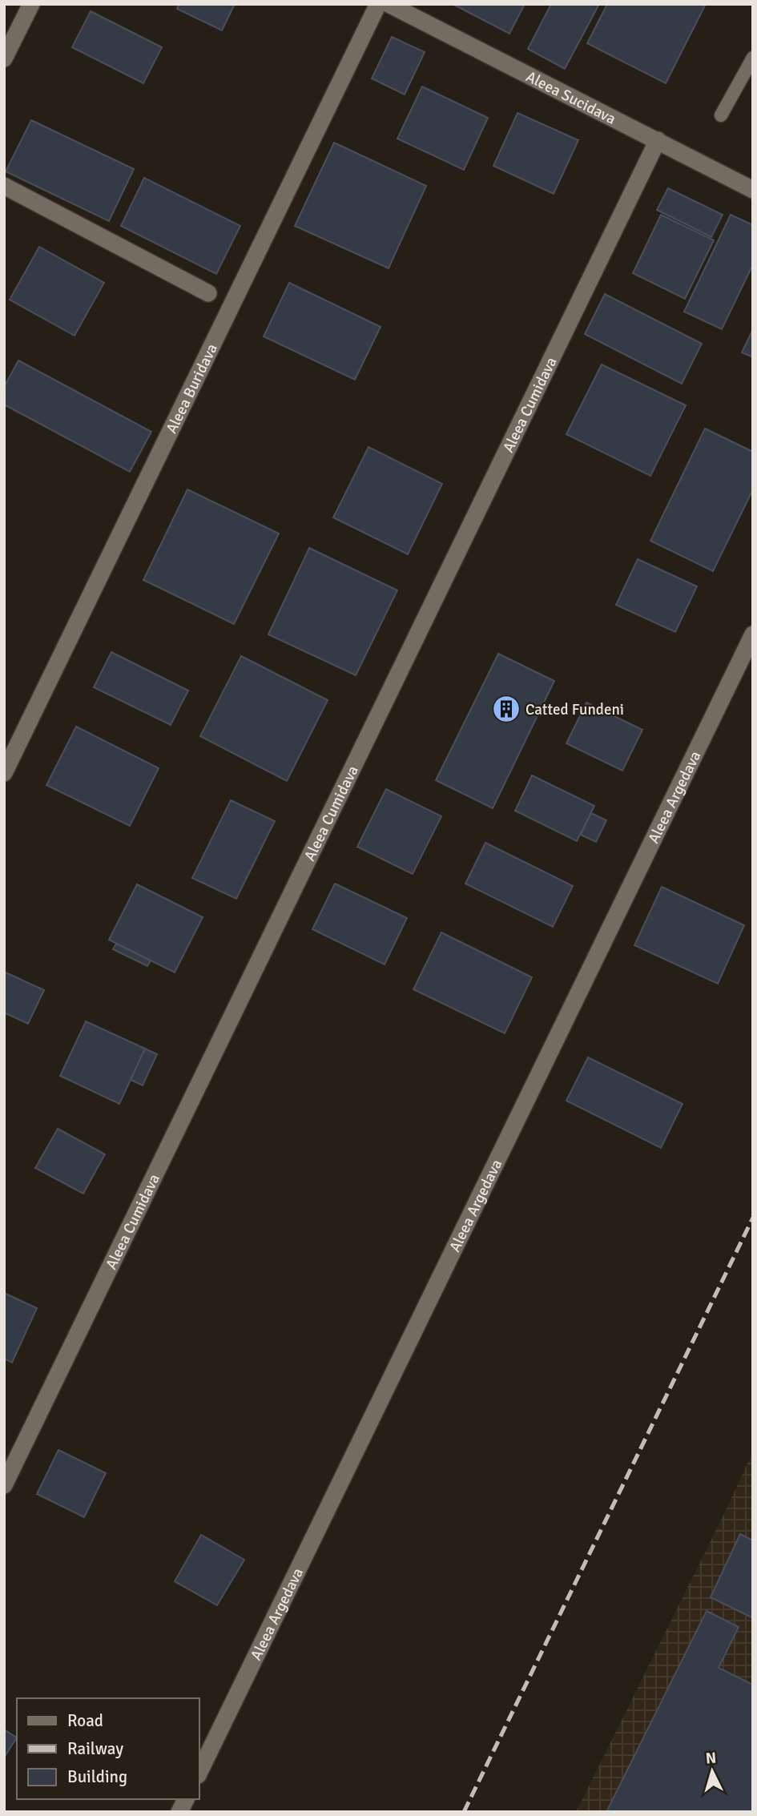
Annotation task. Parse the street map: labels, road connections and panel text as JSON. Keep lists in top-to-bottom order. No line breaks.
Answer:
{"streets":{"street":["Aleea Sucidava","Aleea Buridava","Aleea Cumidava","Aleea Argedava"]},"crossings":[["Aleea Sucidava","Aleea Cumidava"]],"places":{"building":["Catted Fundeni"]},"legend":["Road","Railway","Building"],"north":"top"}
